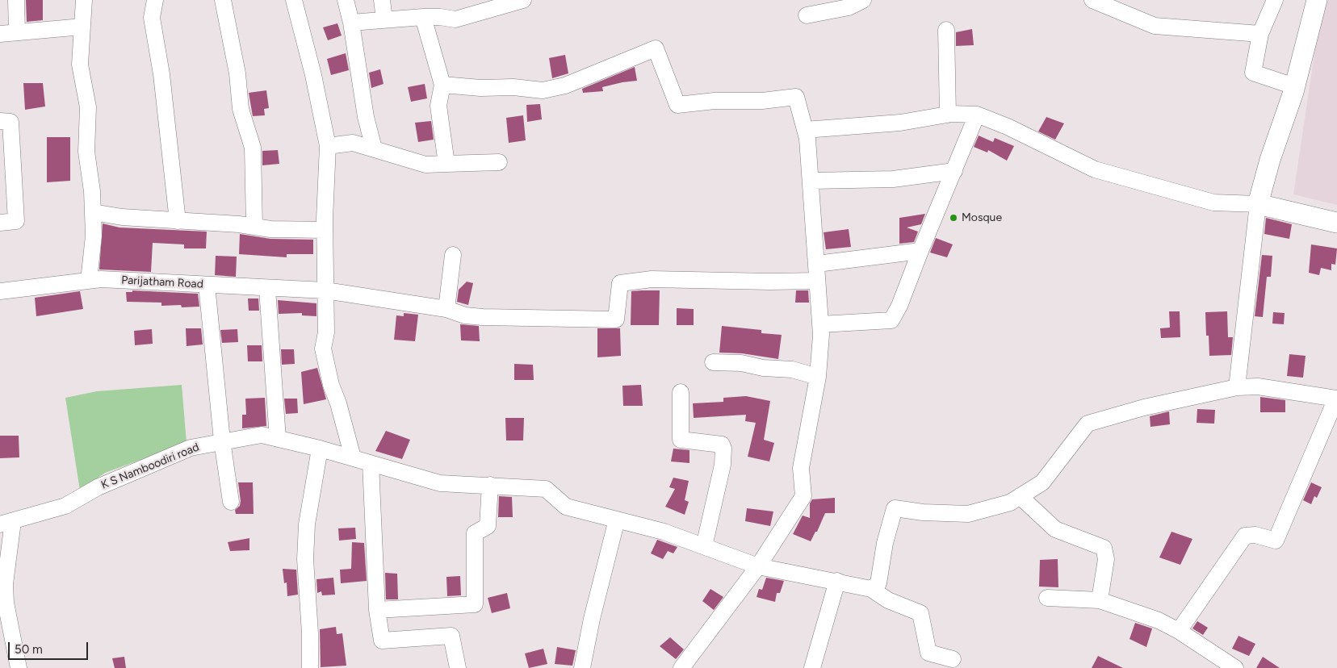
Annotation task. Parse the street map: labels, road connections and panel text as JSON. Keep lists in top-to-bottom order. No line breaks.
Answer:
{"streets":{"street":["Parijatham Road","K S Namboodiri road"]},"places":["Mosque"],"scale_bar":"50 m"}
